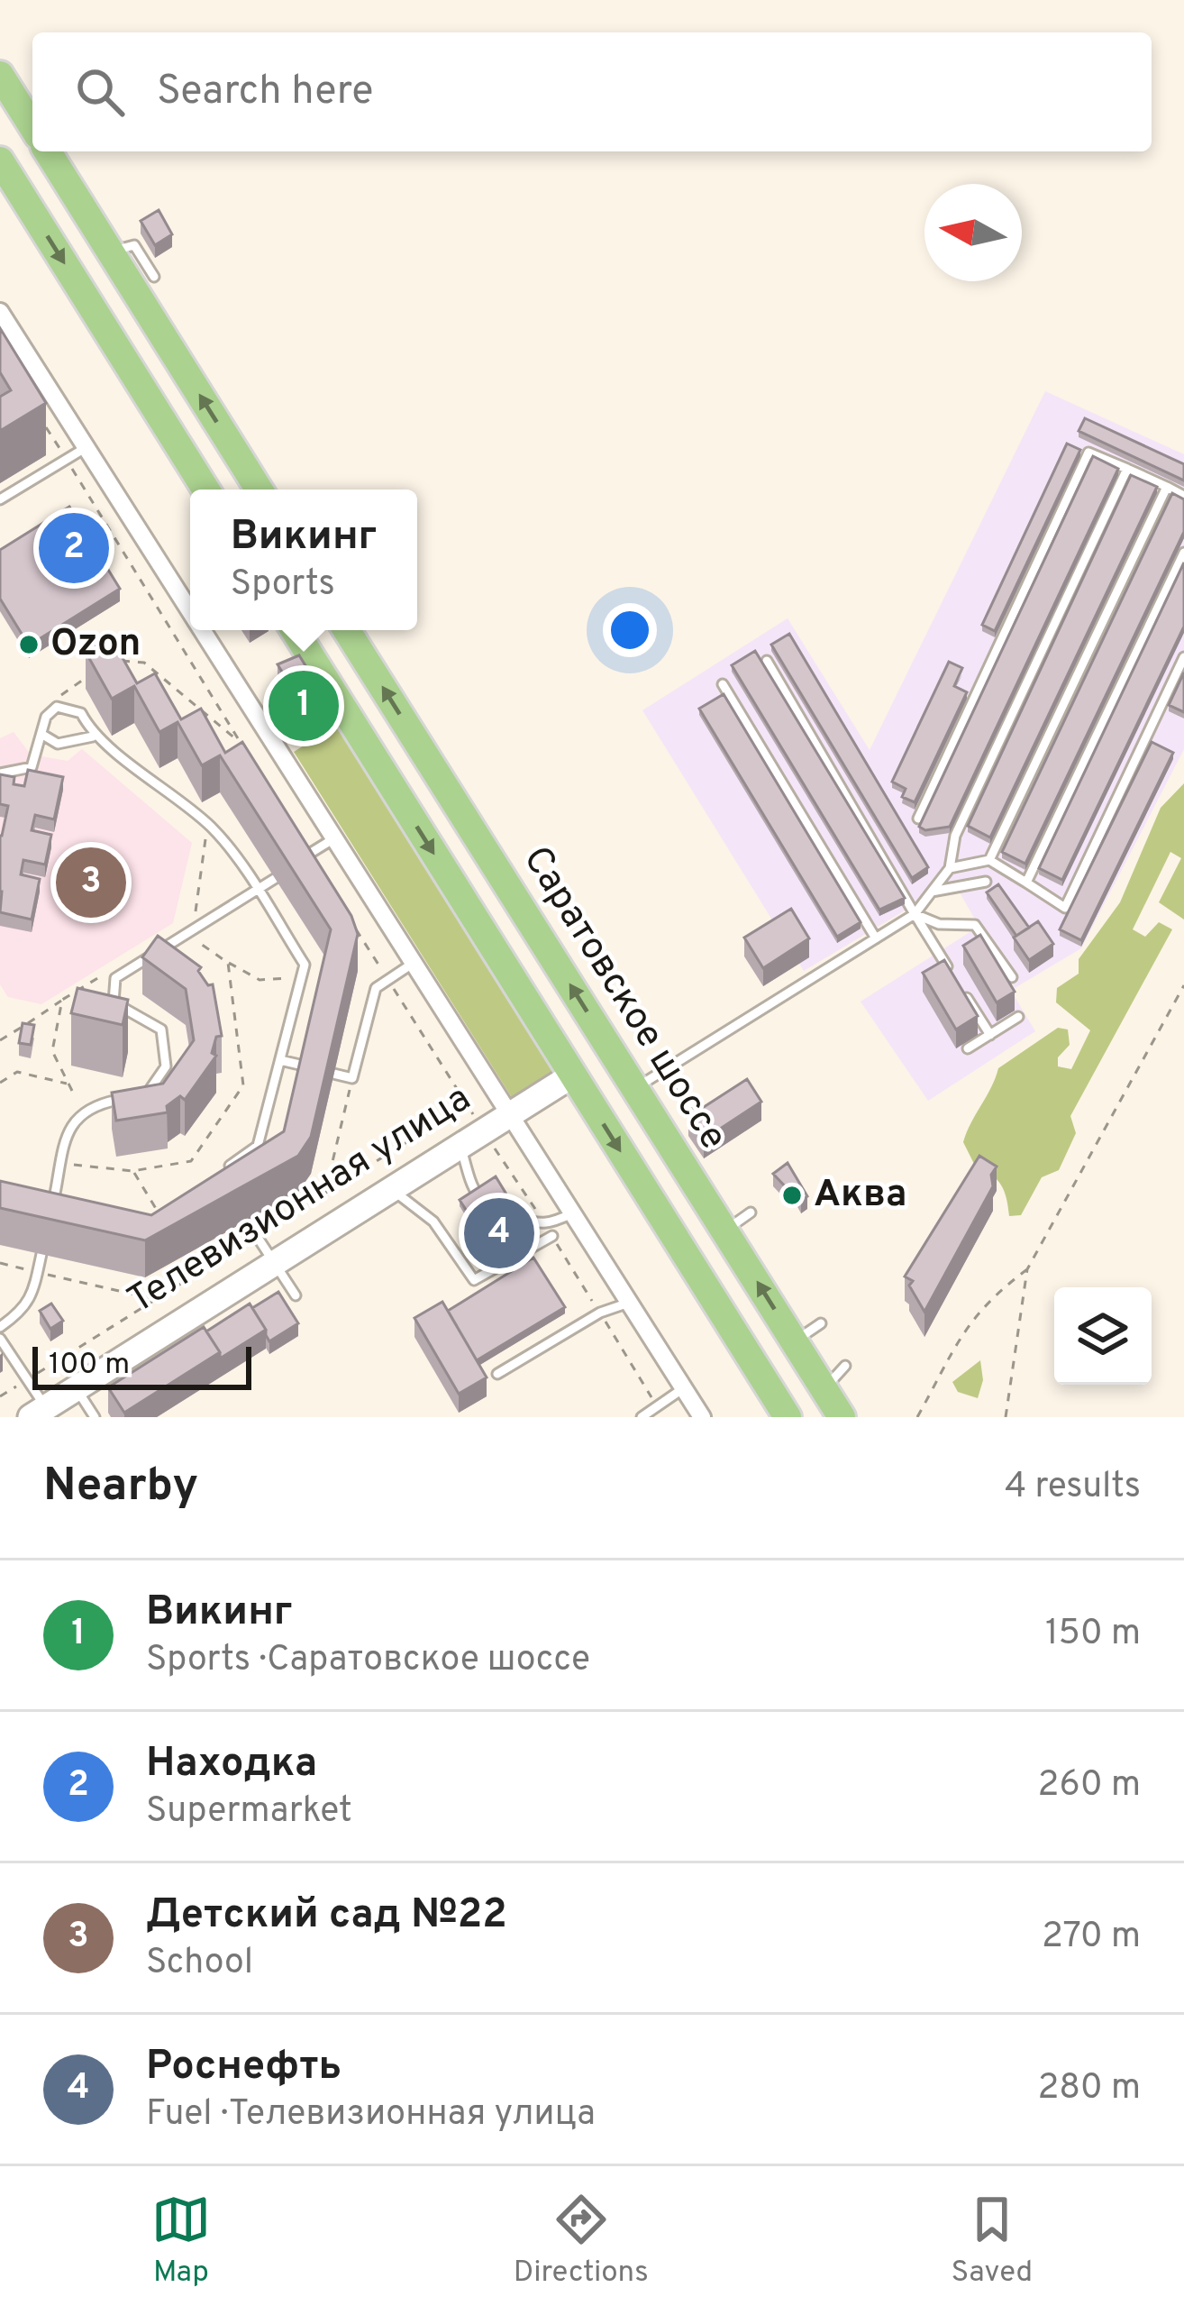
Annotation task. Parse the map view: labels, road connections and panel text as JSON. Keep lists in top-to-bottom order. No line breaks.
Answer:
{"streets":{"main road":["Саратовское шоссе","Телевизионная улица"]},"crossings":[["Саратовское шоссе","Телевизионная улица"]],"places":["Ozon","Аква"],"scale_bar":"100 m","north":"left","page":{"search":"Search here","popup":["Викинг","Sports"],"pins":["2","1","3","4"],"scale":"100 m","heading":["Nearby","4 results"],"list":[{"mark":"1","name":"Викинг","note":"Sports · Саратовское шоссе","value":"150 m"},{"mark":"2","name":"Находка","note":"Supermarket","value":"260 m"},{"mark":"3","name":"Детский сад №22","note":"School","value":"270 m"},{"mark":"4","name":"Роснефть","note":"Fuel · Телевизионная улица","value":"280 m"}],"nav":["Map","Directions","Saved"]}}
